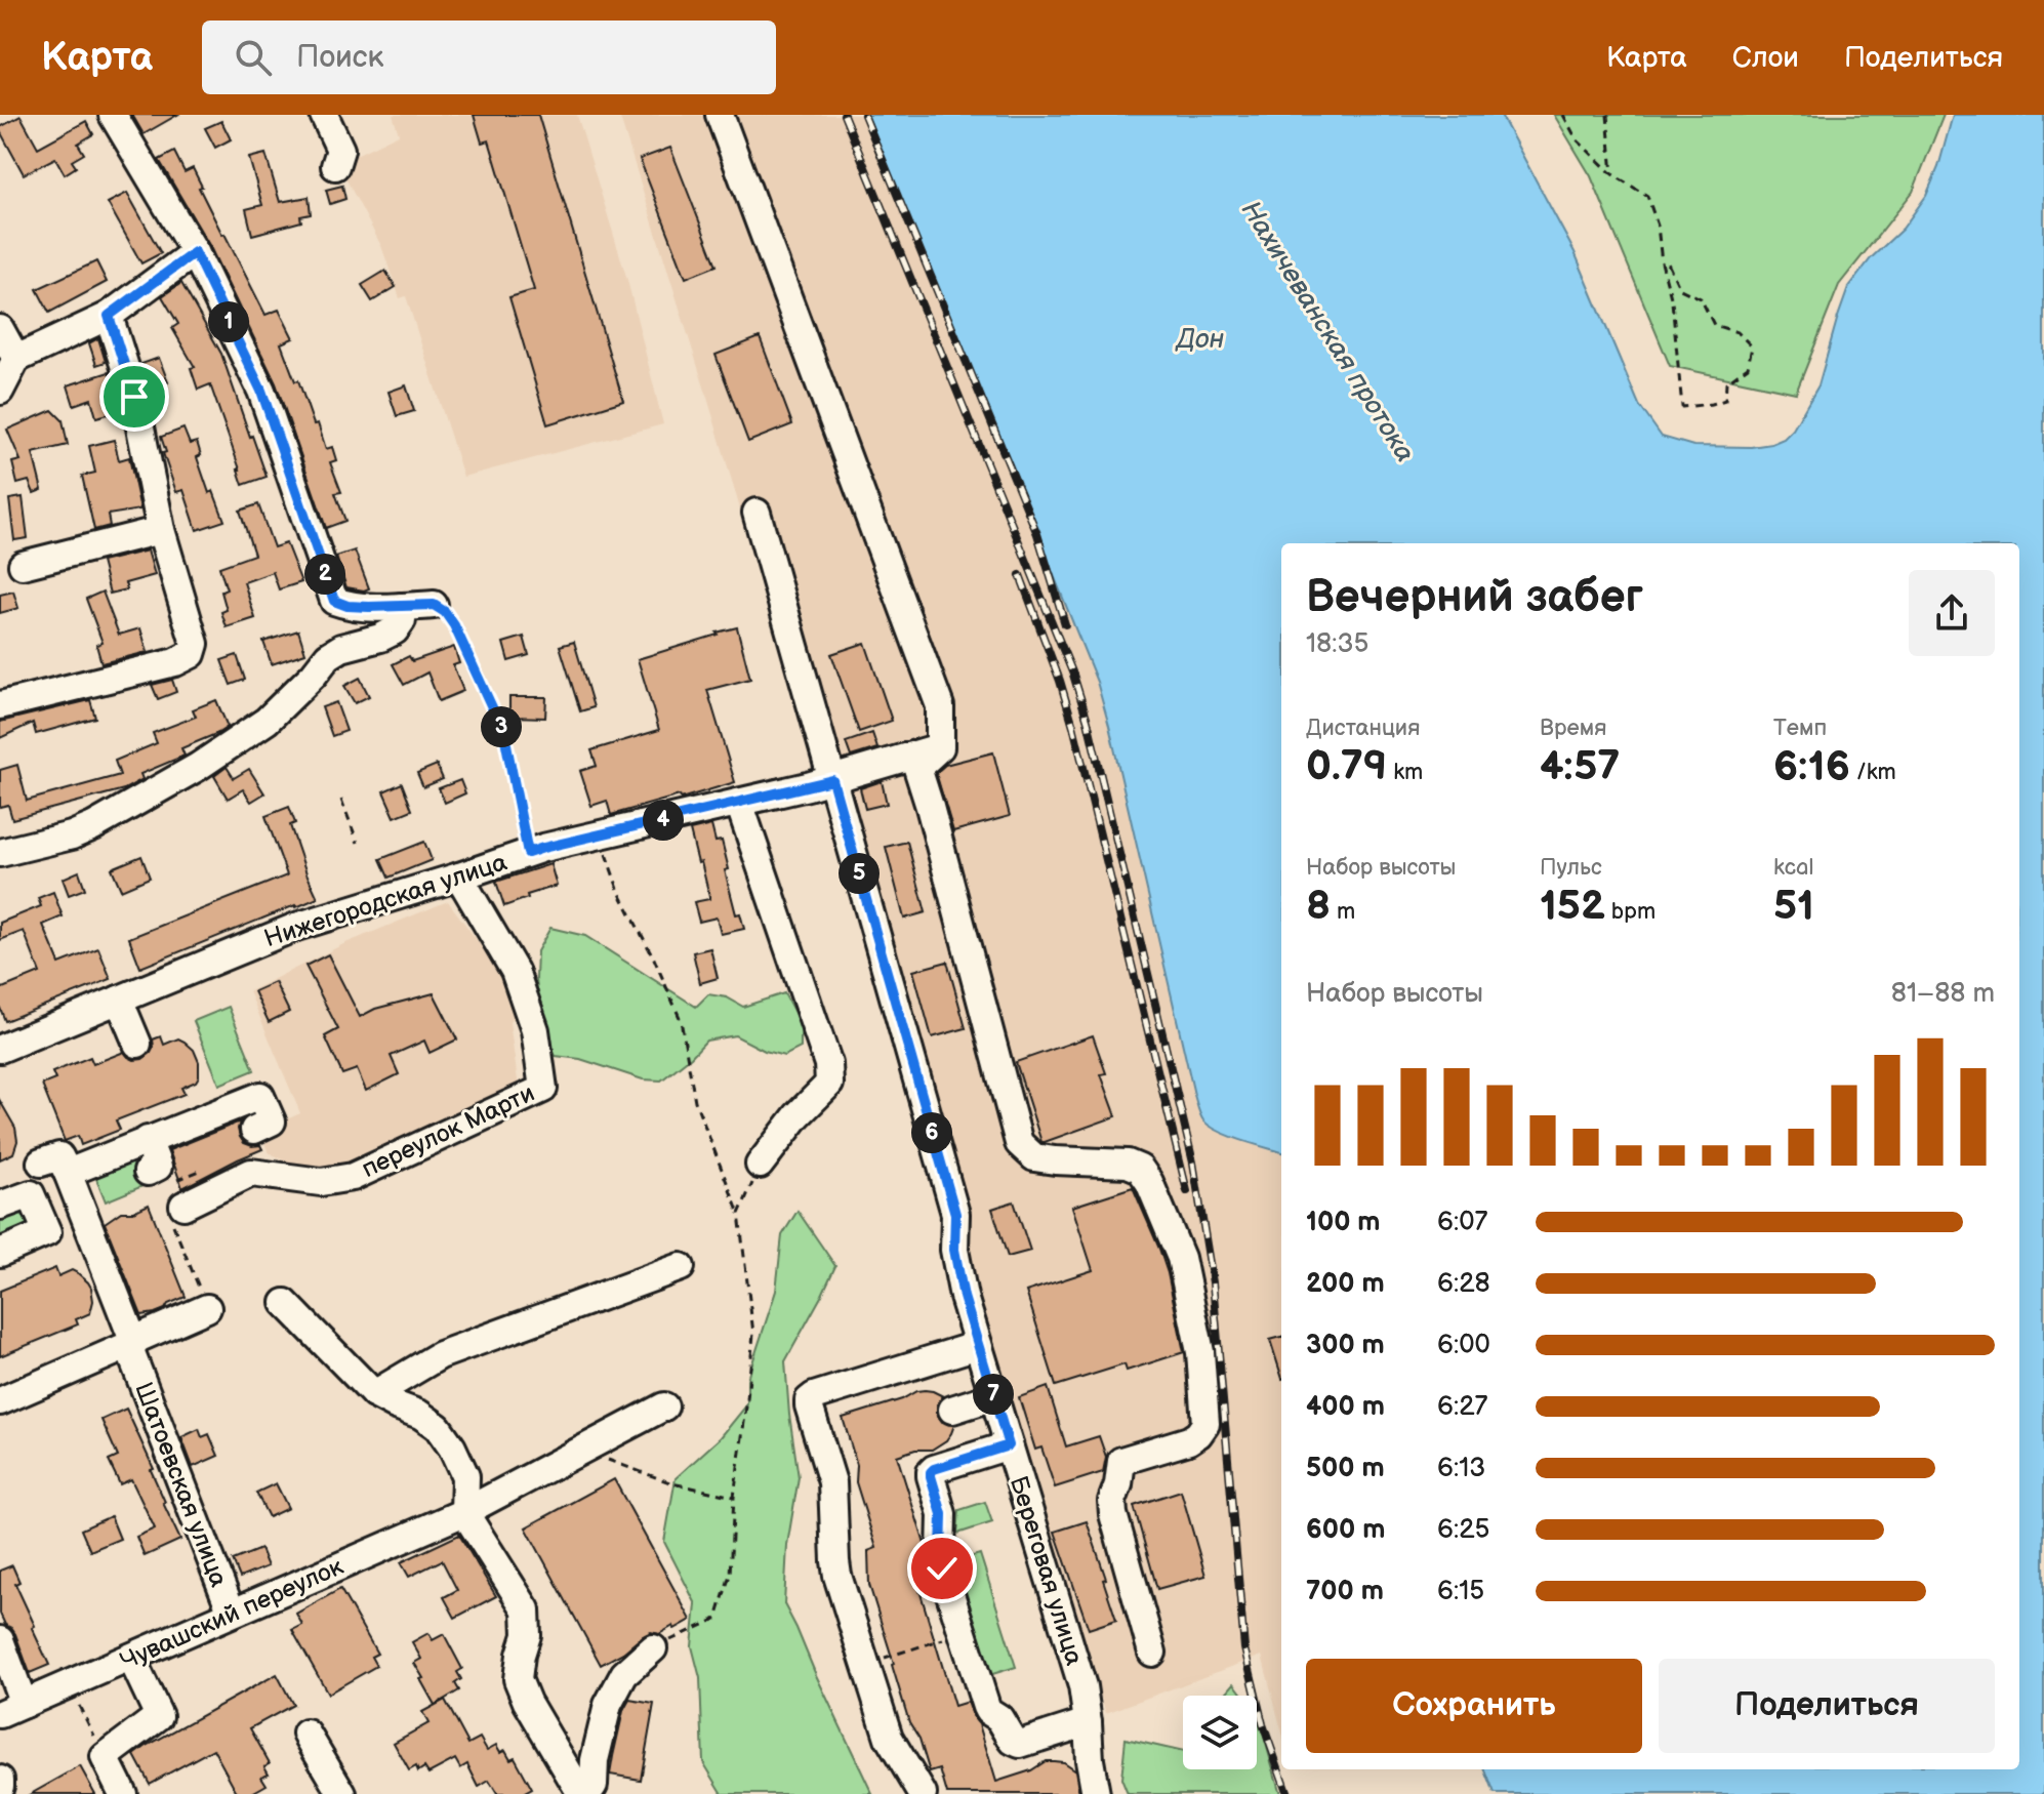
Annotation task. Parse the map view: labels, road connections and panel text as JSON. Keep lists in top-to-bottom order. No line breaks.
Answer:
{"streets":{"street":["Нижегородская улица","переулок Марти","Шатоевская улица","Береговая улица","Чувашский переулок"]},"crossings":[["Нижегородская улица","переулок Марти"],["Нижегородская улица","Береговая улица"],["Шатоевская улица","Чувашский переулок"]],"water":["Нахичеванская протока","Дон"],"page":{"header":"Карта","search":"Поиск","nav":["Карта","Слои","Поделиться"],"pins":["1","2","3","4","5","6","7"],"heading":["Вечерний забег","18:35"],"stats":[["Дистанция","0.79 km"],["Время","4:57"],["Темп","6:16 /km"],["Набор высоты","8 m"],["Пульс","152 bpm"],["kcal","51"]],"chart":["Набор высоты","81–88 m"],"list":[{"name":"100 m","note":"6:07"},{"name":"200 m","note":"6:28"},{"name":"300 m","note":"6:00"},{"name":"400 m","note":"6:27"},{"name":"500 m","note":"6:13"},{"name":"600 m","note":"6:25"},{"name":"700 m","note":"6:15"}],"buttons":["Сохранить","Поделиться"]}}
